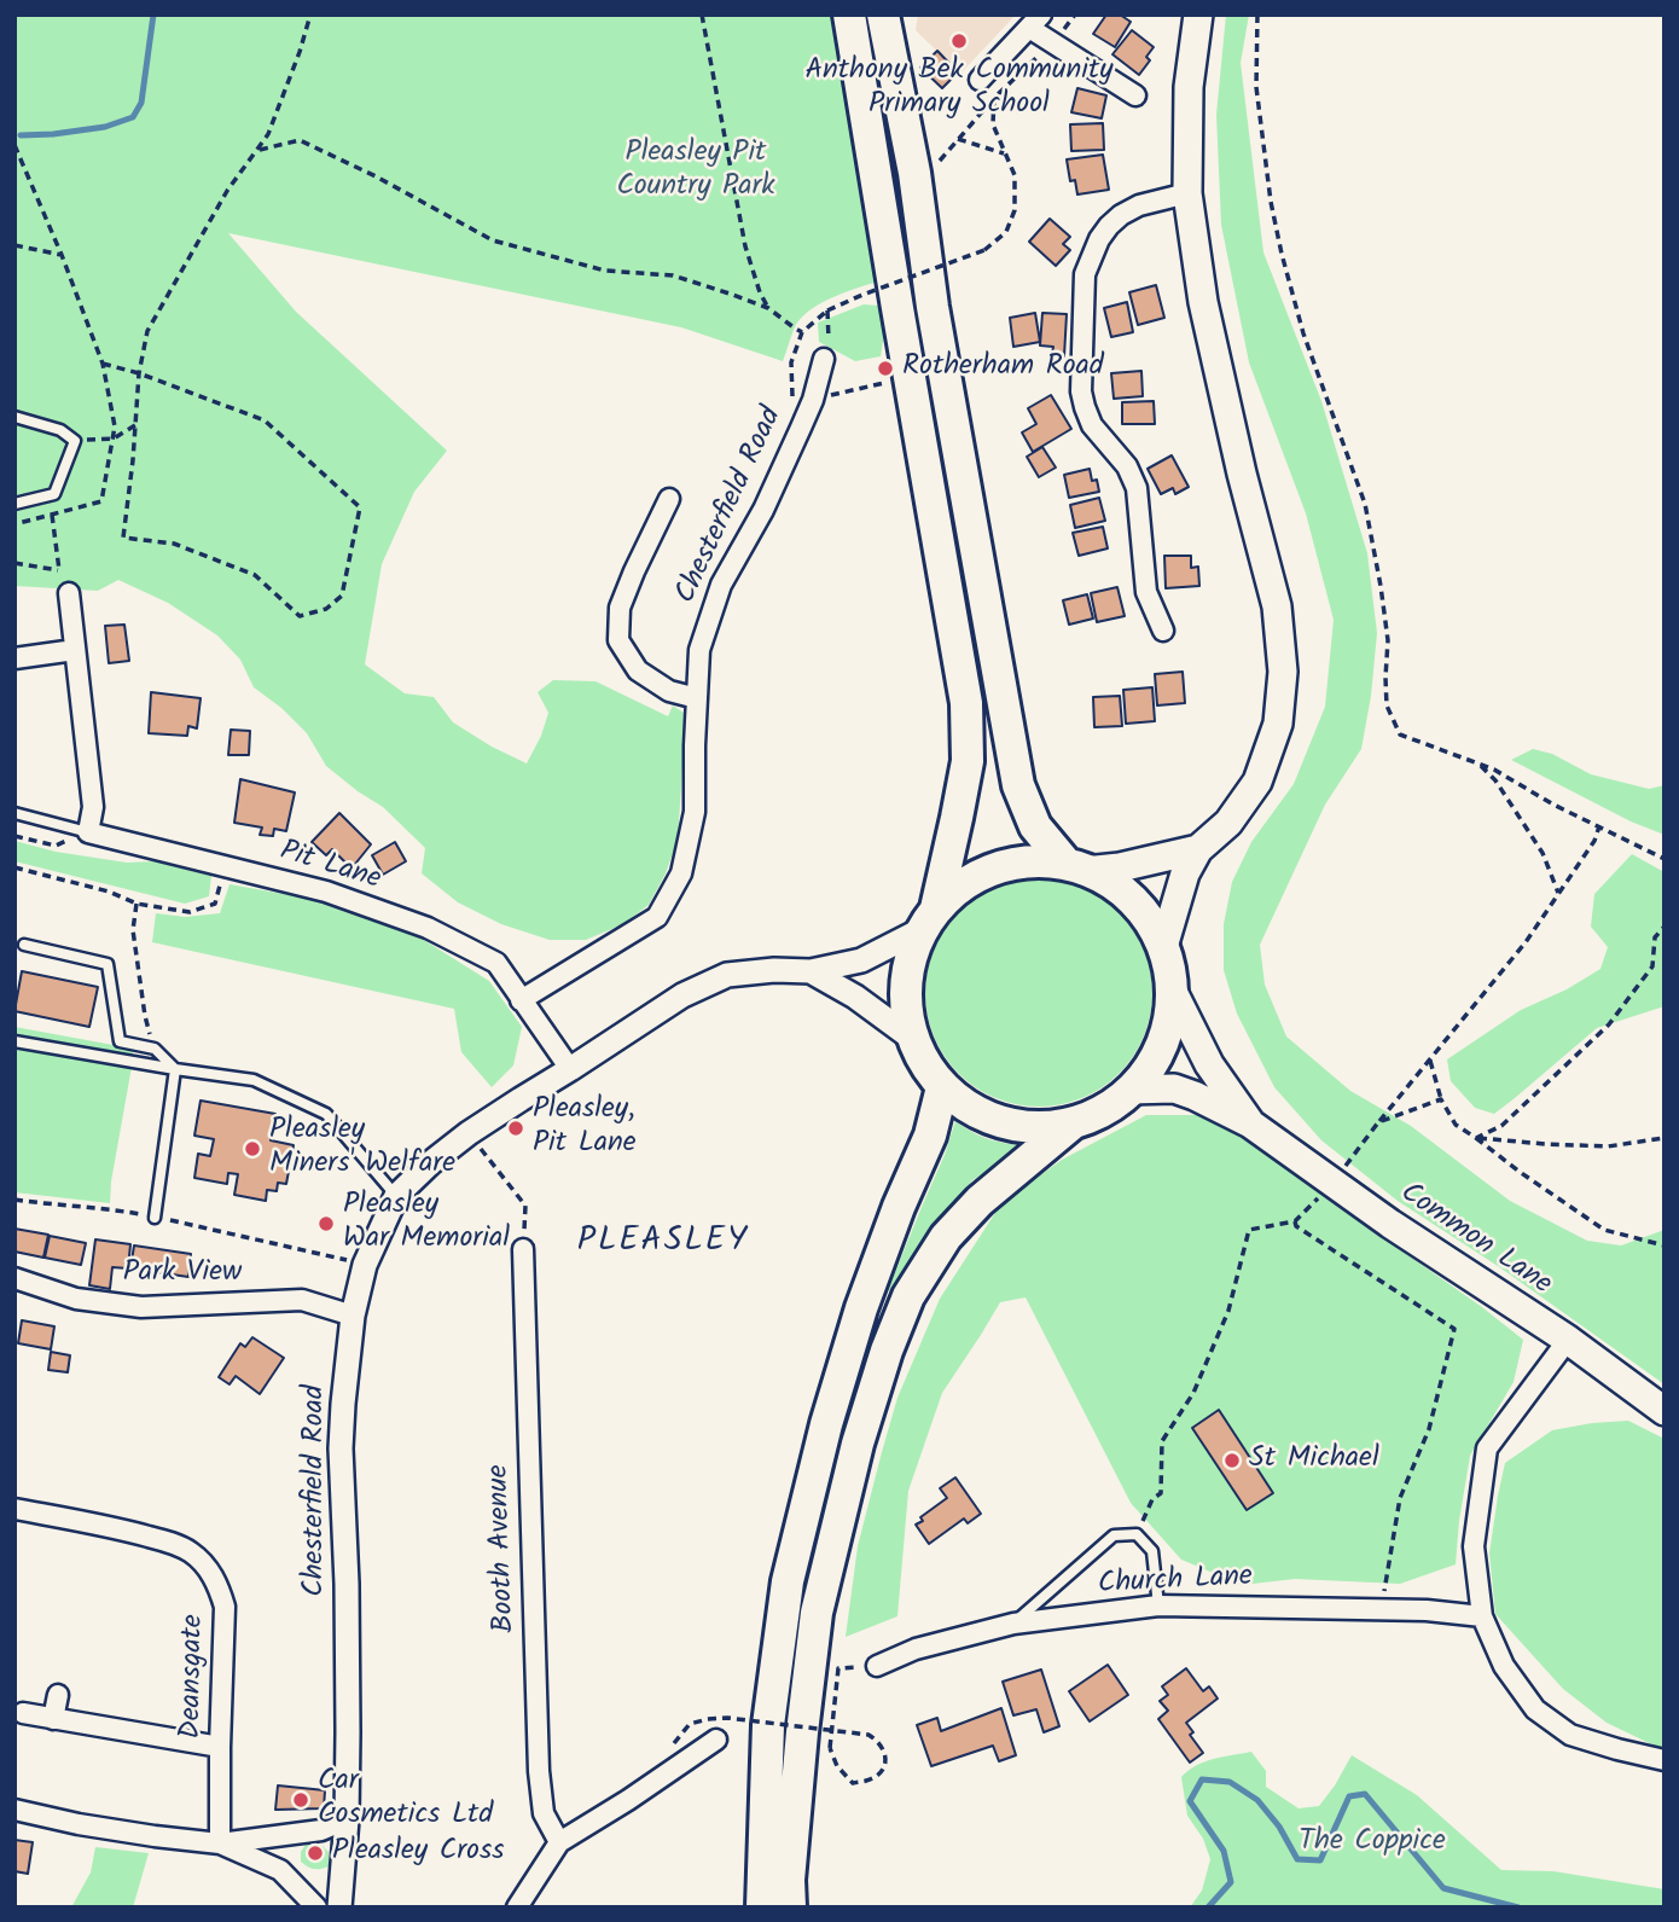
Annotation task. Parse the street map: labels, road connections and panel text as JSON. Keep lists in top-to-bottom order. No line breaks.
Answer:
{"streets":{"main road":["Common Lane"],"street":["Chesterfield Road","Pit Lane","Park View","Booth Avenue","Church Lane","Deansgate"]},"crossings":[["Chesterfield Road","Pit Lane"],["Chesterfield Road","Park View"]],"districts":["PLEASLEY"],"parks":["Pleasley Pit Country Park","The Coppice"],"places":["Anthony Bek Community Primary School","Rotherham Road","Pleasley, Pit Lane","Pleasley Miners' Welfare","Pleasley War Memorial","St Michael","Car Cosmetics Ltd","Pleasley Cross"]}
